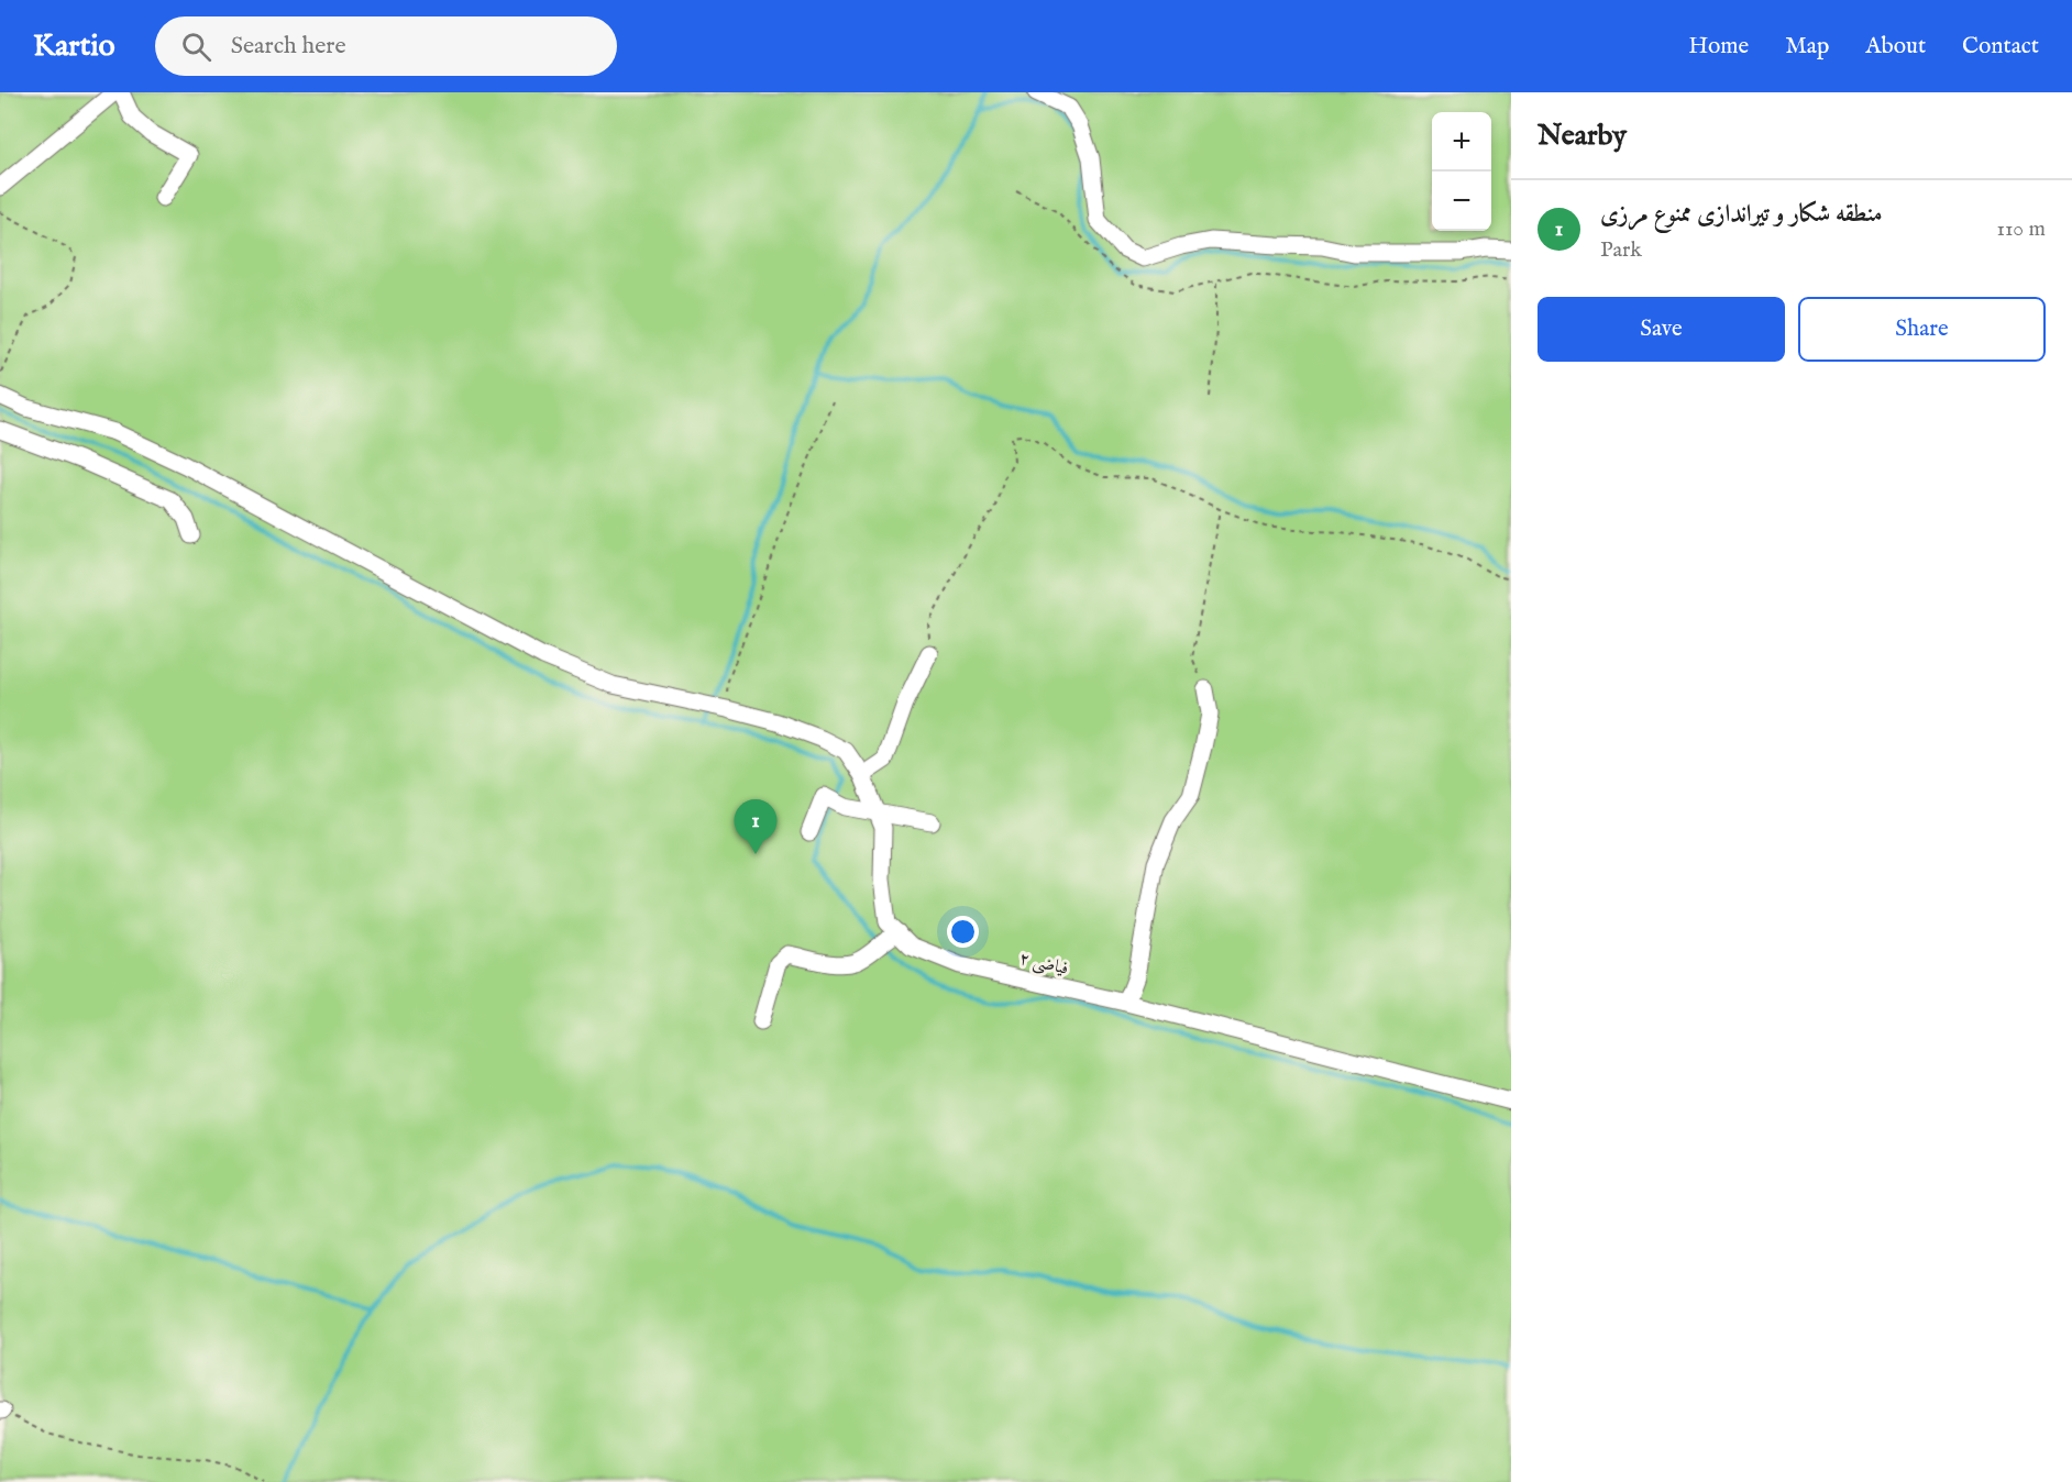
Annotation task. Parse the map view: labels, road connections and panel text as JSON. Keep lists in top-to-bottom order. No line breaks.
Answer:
{"streets":{"street":["فیاضی ۲"]},"page":{"header":"Kartio","search":"Search here","nav":["Home","Map","About","Contact"],"heading":"Nearby","map_buttons":["+","−"],"list":[{"mark":"1","name":"منطقه شکار و تیراندازی ممنوع مرزی","note":"Park","value":"110 m"}],"buttons":["Save","Share"],"pins":"1"}}
